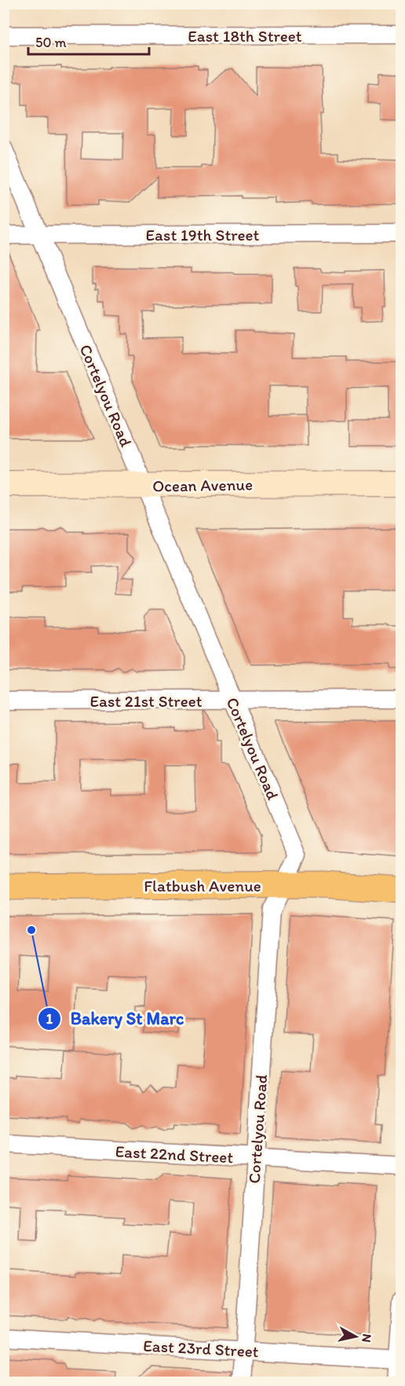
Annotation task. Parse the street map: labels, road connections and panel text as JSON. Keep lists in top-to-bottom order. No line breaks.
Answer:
{"streets":{"main road":["Ocean Avenue","Flatbush Avenue"],"street":["East 18th Street","East 19th Street","Cortelyou Road","East 21st Street","East 22nd Street","East 23rd Street"]},"crossings":[["East 19th Street","Cortelyou Road"],["Cortelyou Road","Ocean Avenue"],["Cortelyou Road","East 21st Street"],["Cortelyou Road","Flatbush Avenue"],["Cortelyou Road","East 22nd Street"],["Cortelyou Road","East 23rd Street"]],"places":["Bakery St Marc"],"scale_bar":"50 m","north":"right"}
